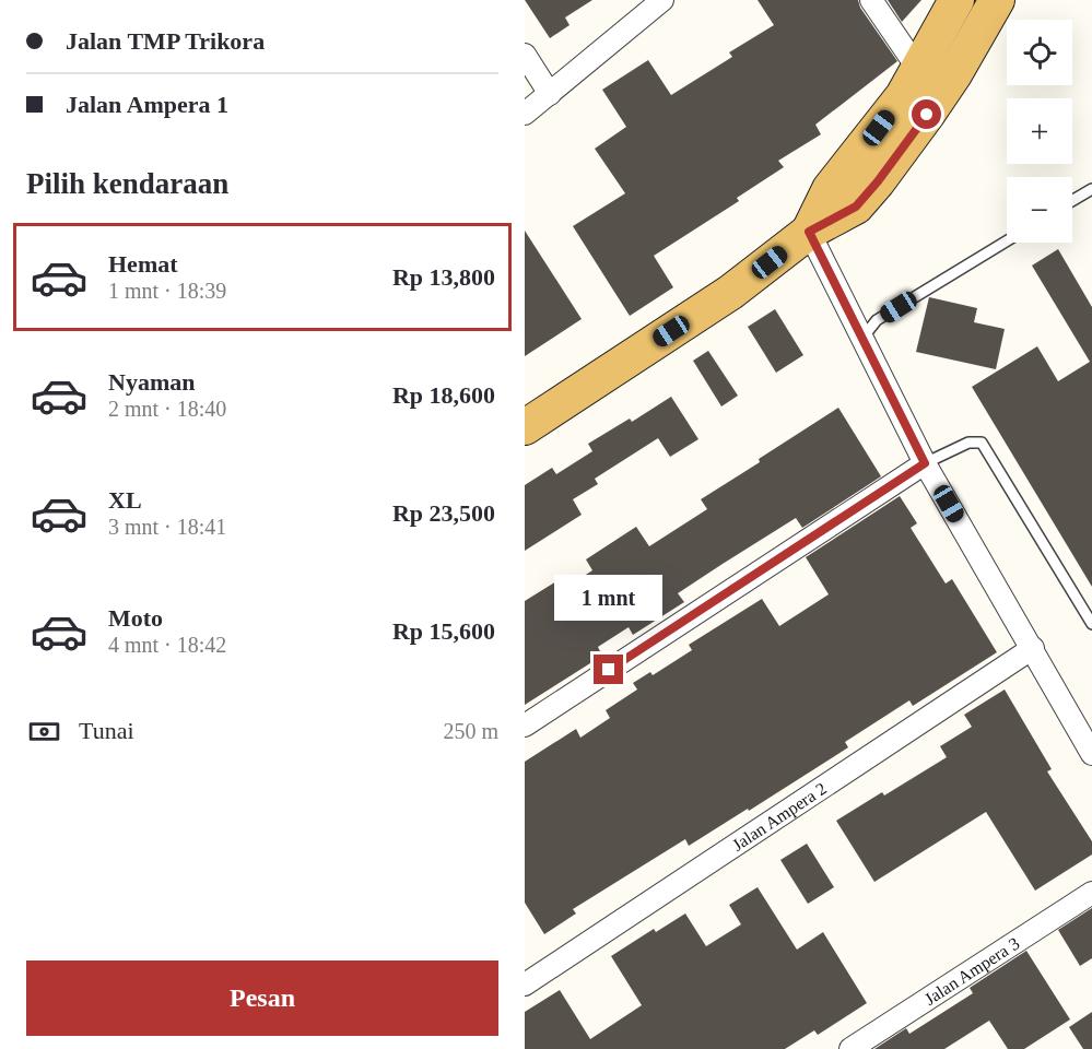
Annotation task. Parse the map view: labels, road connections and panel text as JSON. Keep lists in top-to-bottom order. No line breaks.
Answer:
{"streets":{"street":["Jalan Ampera 2","Jalan Ampera 3"]},"page":{"banner":["Jalan TMP Trikora","Jalan Ampera 1"],"map_buttons":["+","−"],"heading":"Pilih kendaraan","list":[{"name":"Hemat","note":"1 mnt · 18:39","value":"Rp 13,800"},{"name":"Nyaman","note":"2 mnt · 18:40","value":"Rp 18,600"},{"name":"XL","note":"3 mnt · 18:41","value":"Rp 23,500"},{"name":"Moto","note":"4 mnt · 18:42","value":"Rp 15,600"}],"bubble":"1 mnt","pay":["Tunai","250 m"],"buttons":"Pesan"}}
